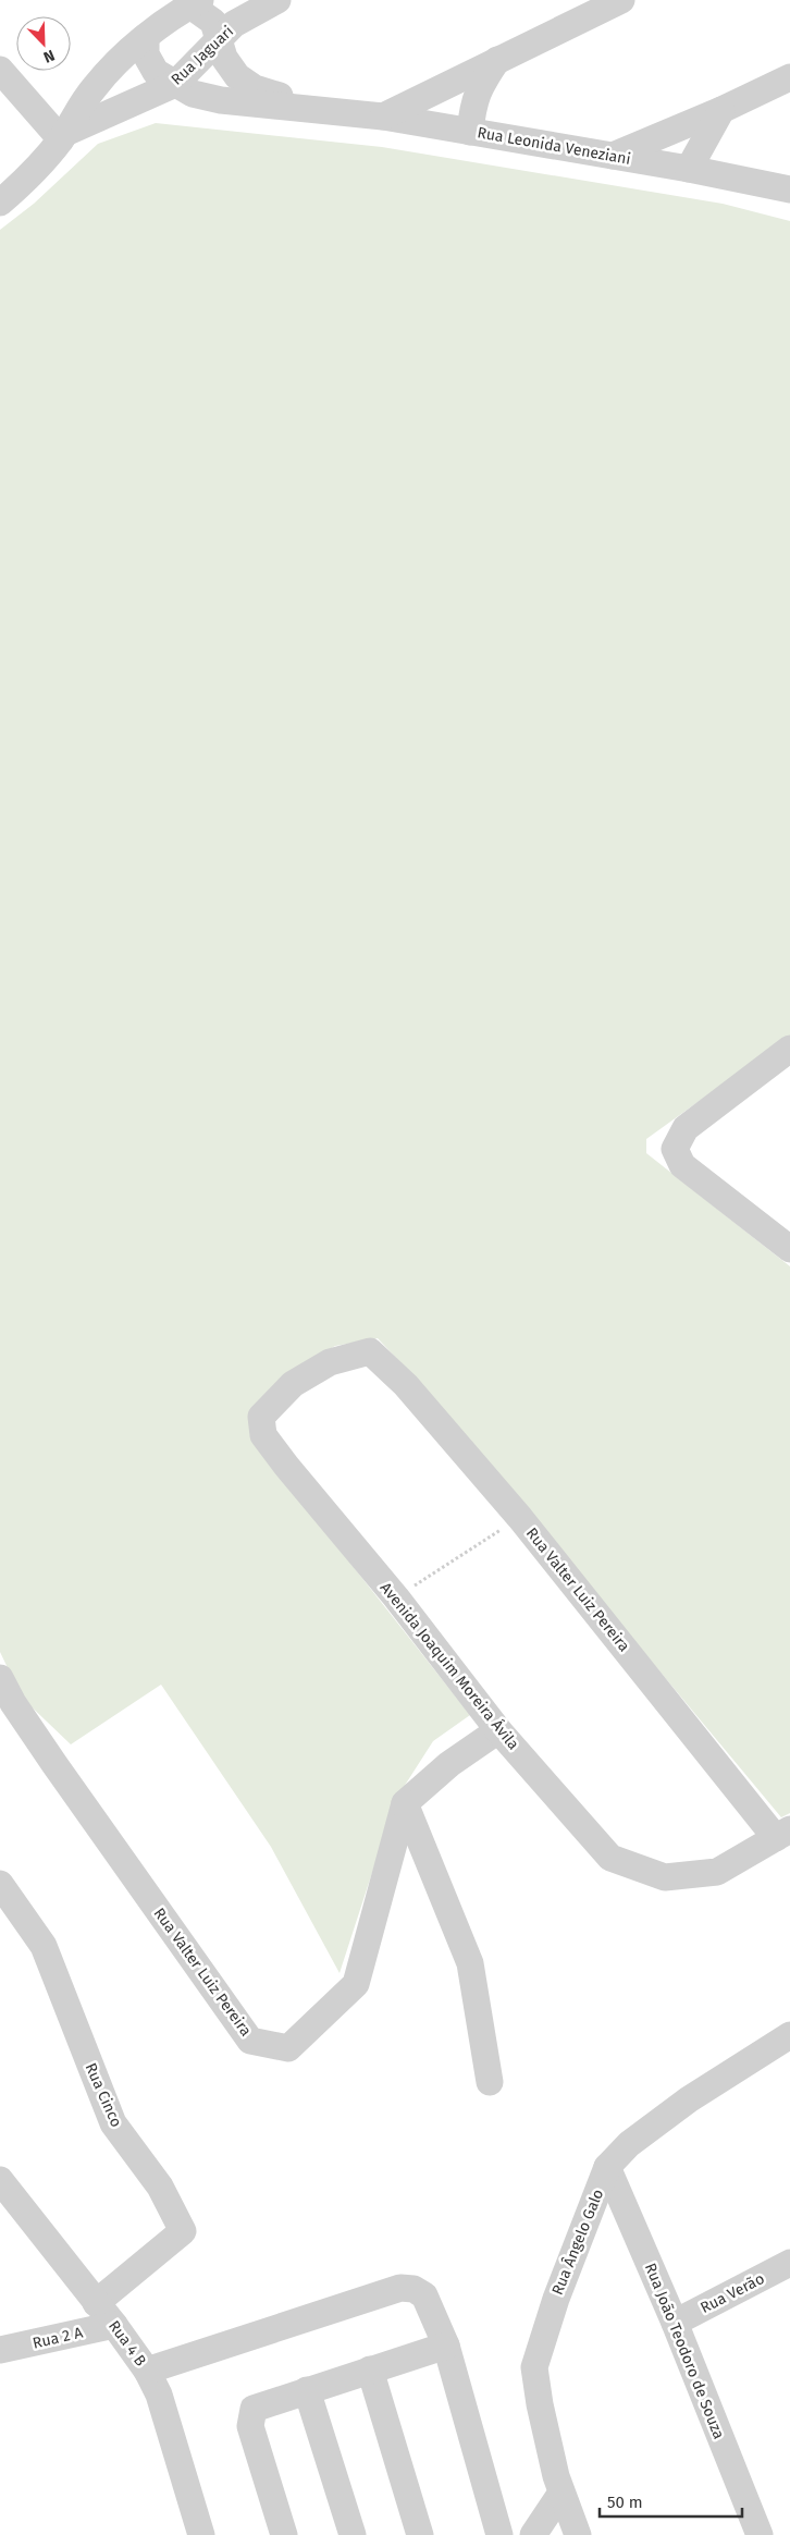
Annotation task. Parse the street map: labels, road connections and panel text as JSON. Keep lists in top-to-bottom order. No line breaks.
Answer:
{"streets":{"street":["Rua Jaguari","Rua Leonida Veneziani","Rua Valter Luiz Pereira","Avenida Joaquim Moreira Ávila","Rua Cinco","Rua Ângelo Galo","Rua Verão","Rua 2 A","Rua 4 B","Rua João Teodoro de Souza"]},"crossings":[["Rua Valter Luiz Pereira","Avenida Joaquim Moreira Ávila"],["Rua Cinco","Rua 4 B"],["Rua Ângelo Galo","Rua João Teodoro de Souza"],["Rua Verão","Rua João Teodoro de Souza"],["Rua 2 A","Rua 4 B"]],"scale_bar":"50 m","north":"bottom right"}
